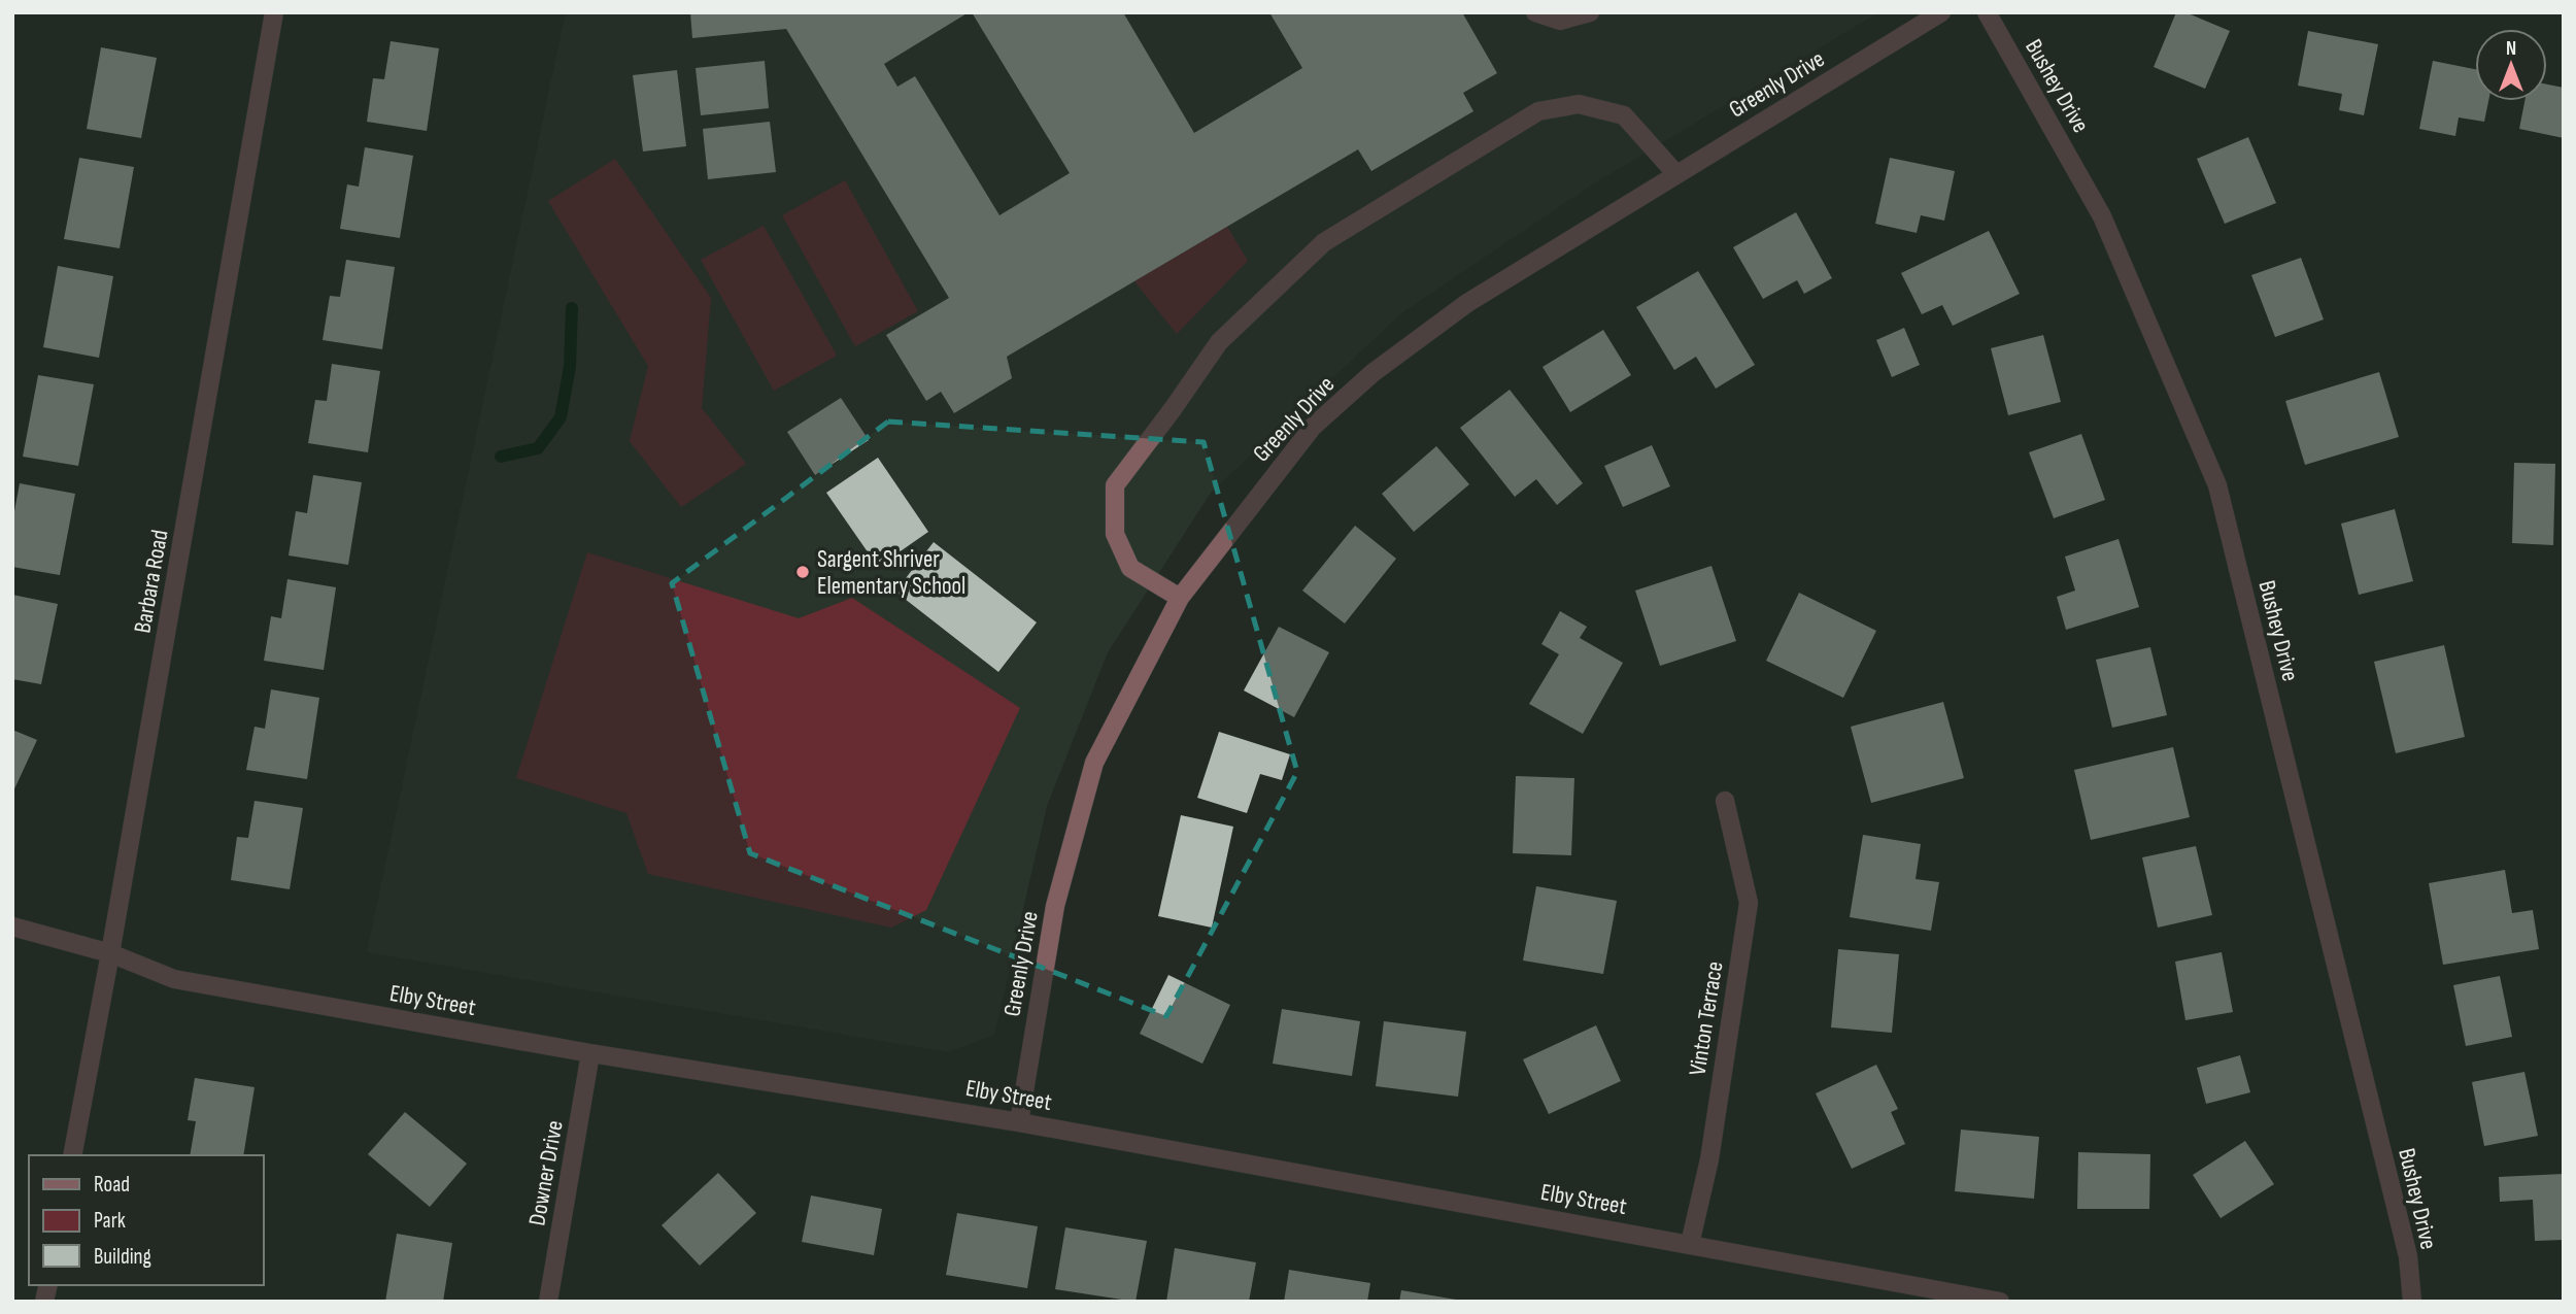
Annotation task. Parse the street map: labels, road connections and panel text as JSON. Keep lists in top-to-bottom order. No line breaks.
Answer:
{"streets":{"street":["Greenly Drive","Bushey Drive","Barbara Road","Elby Street","Vinton Terrace","Downer Drive"]},"crossings":[["Greenly Drive","Elby Street"],["Barbara Road","Elby Street"],["Elby Street","Vinton Terrace"],["Elby Street","Downer Drive"]],"places":["Sargent Shriver Elementary School"],"legend":["Road","Park","Building"],"north":"top"}
